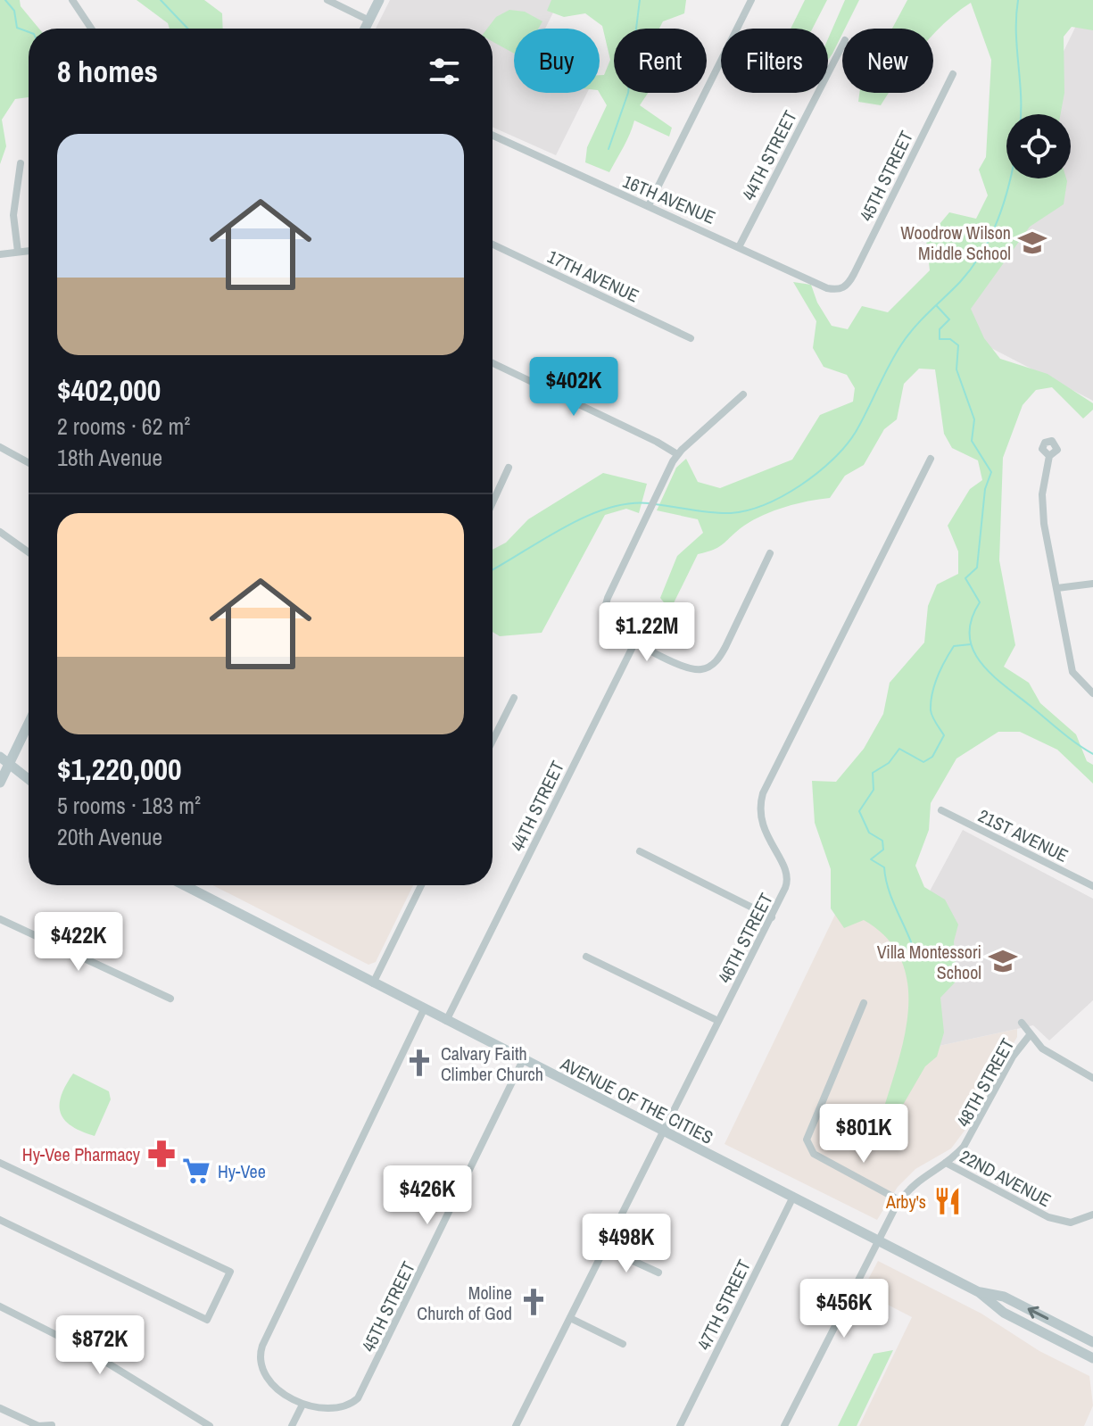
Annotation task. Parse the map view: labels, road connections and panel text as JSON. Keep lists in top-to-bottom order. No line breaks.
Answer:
{"streets":{"main road":["AVENUE OF THE CITIES"],"street":["44TH STREET","45TH STREET","16TH AVENUE","17TH AVENUE","21ST AVENUE","46TH STREET","48TH STREET","22ND AVENUE","47TH STREET"]},"crossings":[["44TH STREET","16TH AVENUE"],["44TH STREET","AVENUE OF THE CITIES"],["45TH STREET","16TH AVENUE"],["45TH STREET","AVENUE OF THE CITIES"],["46TH STREET","AVENUE OF THE CITIES"],["48TH STREET","AVENUE OF THE CITIES"],["48TH STREET","22ND AVENUE"],["AVENUE OF THE CITIES","47TH STREET"]],"places":{"school or university":["Woodrow Wilson Middle School","Villa Montessori School"],"church":["Calvary Faith Climber Church","Moline Church of God"],"pharmacy":["Hy-Vee Pharmacy"],"supermarket":["Hy-Vee"],"restaurant":["Arby's"]},"page":{"chip":["Buy","Rent","Filters","New"],"heading":"8 homes","list":[{"name":"$402,000","note":"2 rooms · 62 m² · 18th Avenue"},{"name":"$1,220,000","note":"5 rooms · 183 m² · 20th Avenue"}],"price":["$402K","$1.22M","$422K","$801K","$426K","$498K","$456K","$872K"]}}
